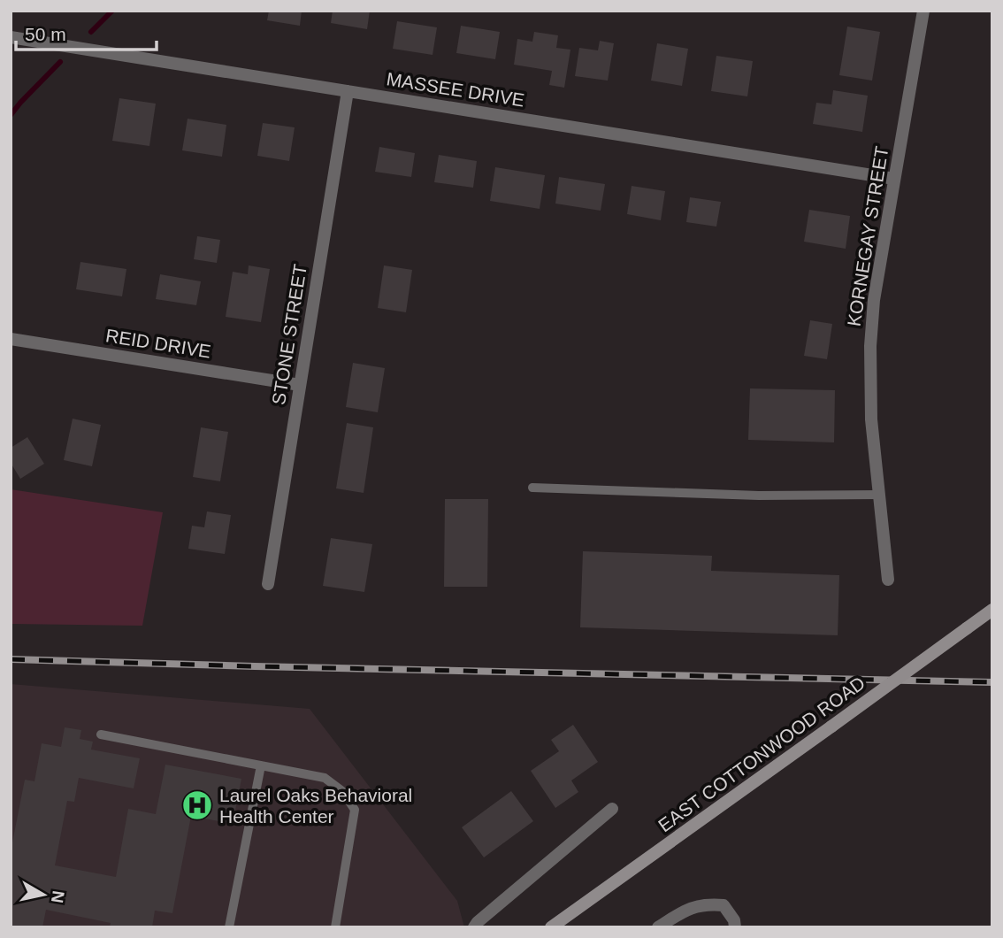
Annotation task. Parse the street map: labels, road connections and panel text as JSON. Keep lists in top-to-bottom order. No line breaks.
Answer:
{"streets":{"main road":["EAST COTTONWOOD ROAD"],"street":["MASSEE DRIVE","KORNEGAY STREET","STONE STREET","REID DRIVE"]},"crossings":[["MASSEE DRIVE","KORNEGAY STREET"],["MASSEE DRIVE","STONE STREET"],["STONE STREET","REID DRIVE"]],"places":{"hospital":["Laurel Oaks Behavioral Health Center"]},"scale_bar":"50 m","north":"right"}
